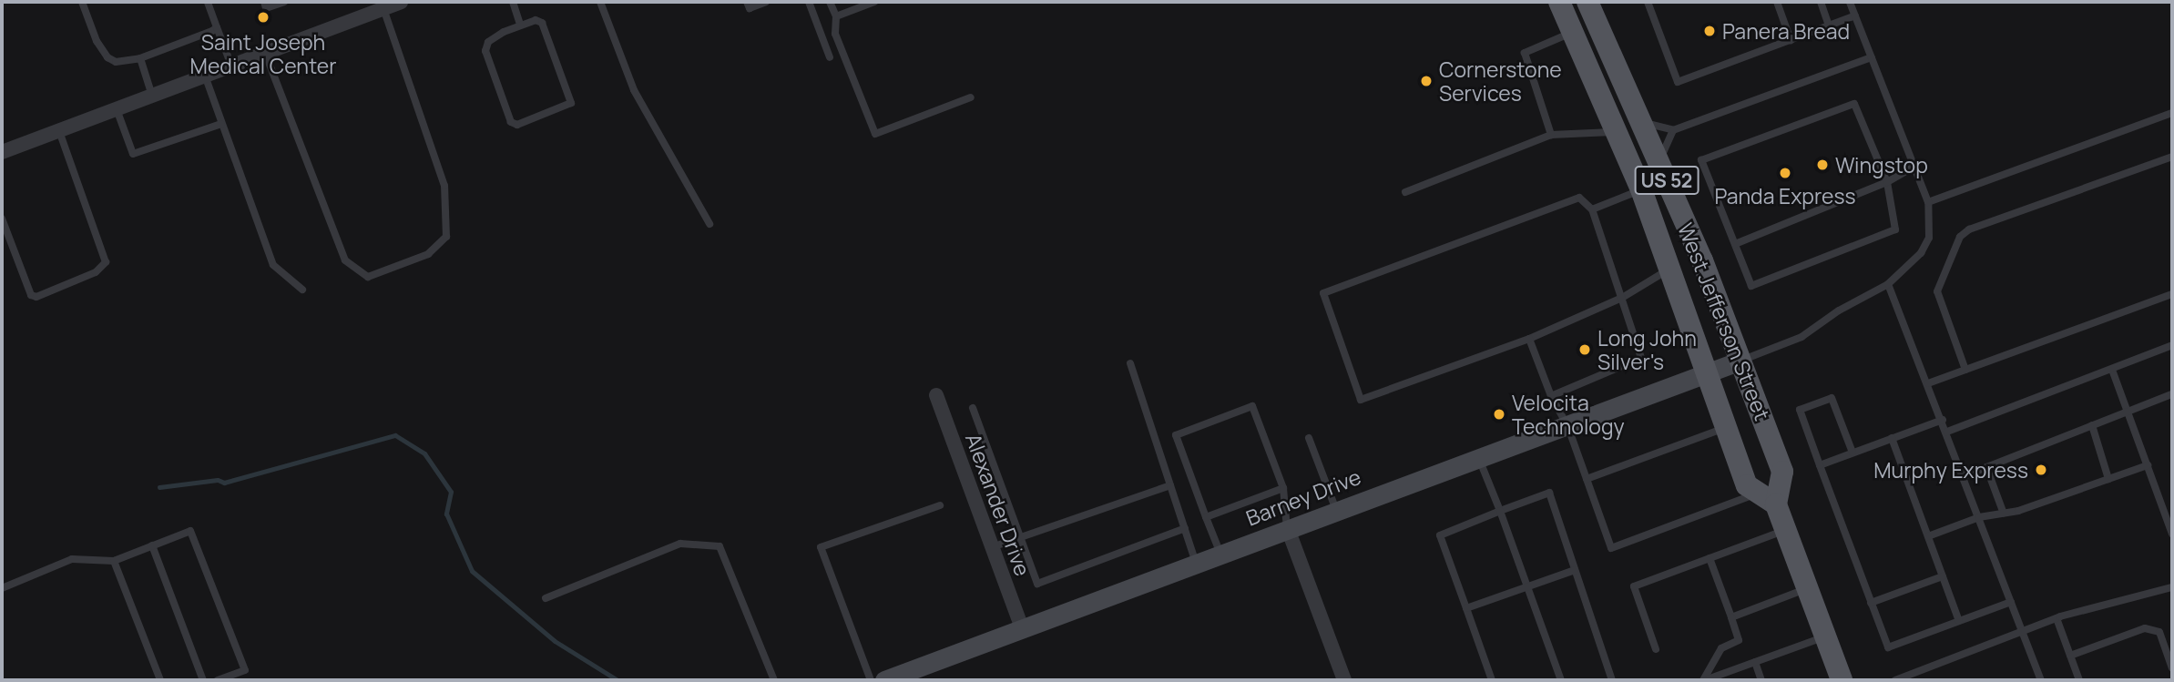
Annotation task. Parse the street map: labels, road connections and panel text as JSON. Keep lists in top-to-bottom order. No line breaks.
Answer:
{"streets":{"main road":["US 52","West Jefferson Street"],"street":["Barney Drive","Alexander Drive"]},"crossings":[["West Jefferson Street","Barney Drive"],["Barney Drive","Alexander Drive"]],"places":["Saint Joseph Medical Center","Panera Bread","Cornerstone Services","Wingstop","Panda Express","Long John Silver's","Velocita Technology","Murphy Express"]}
